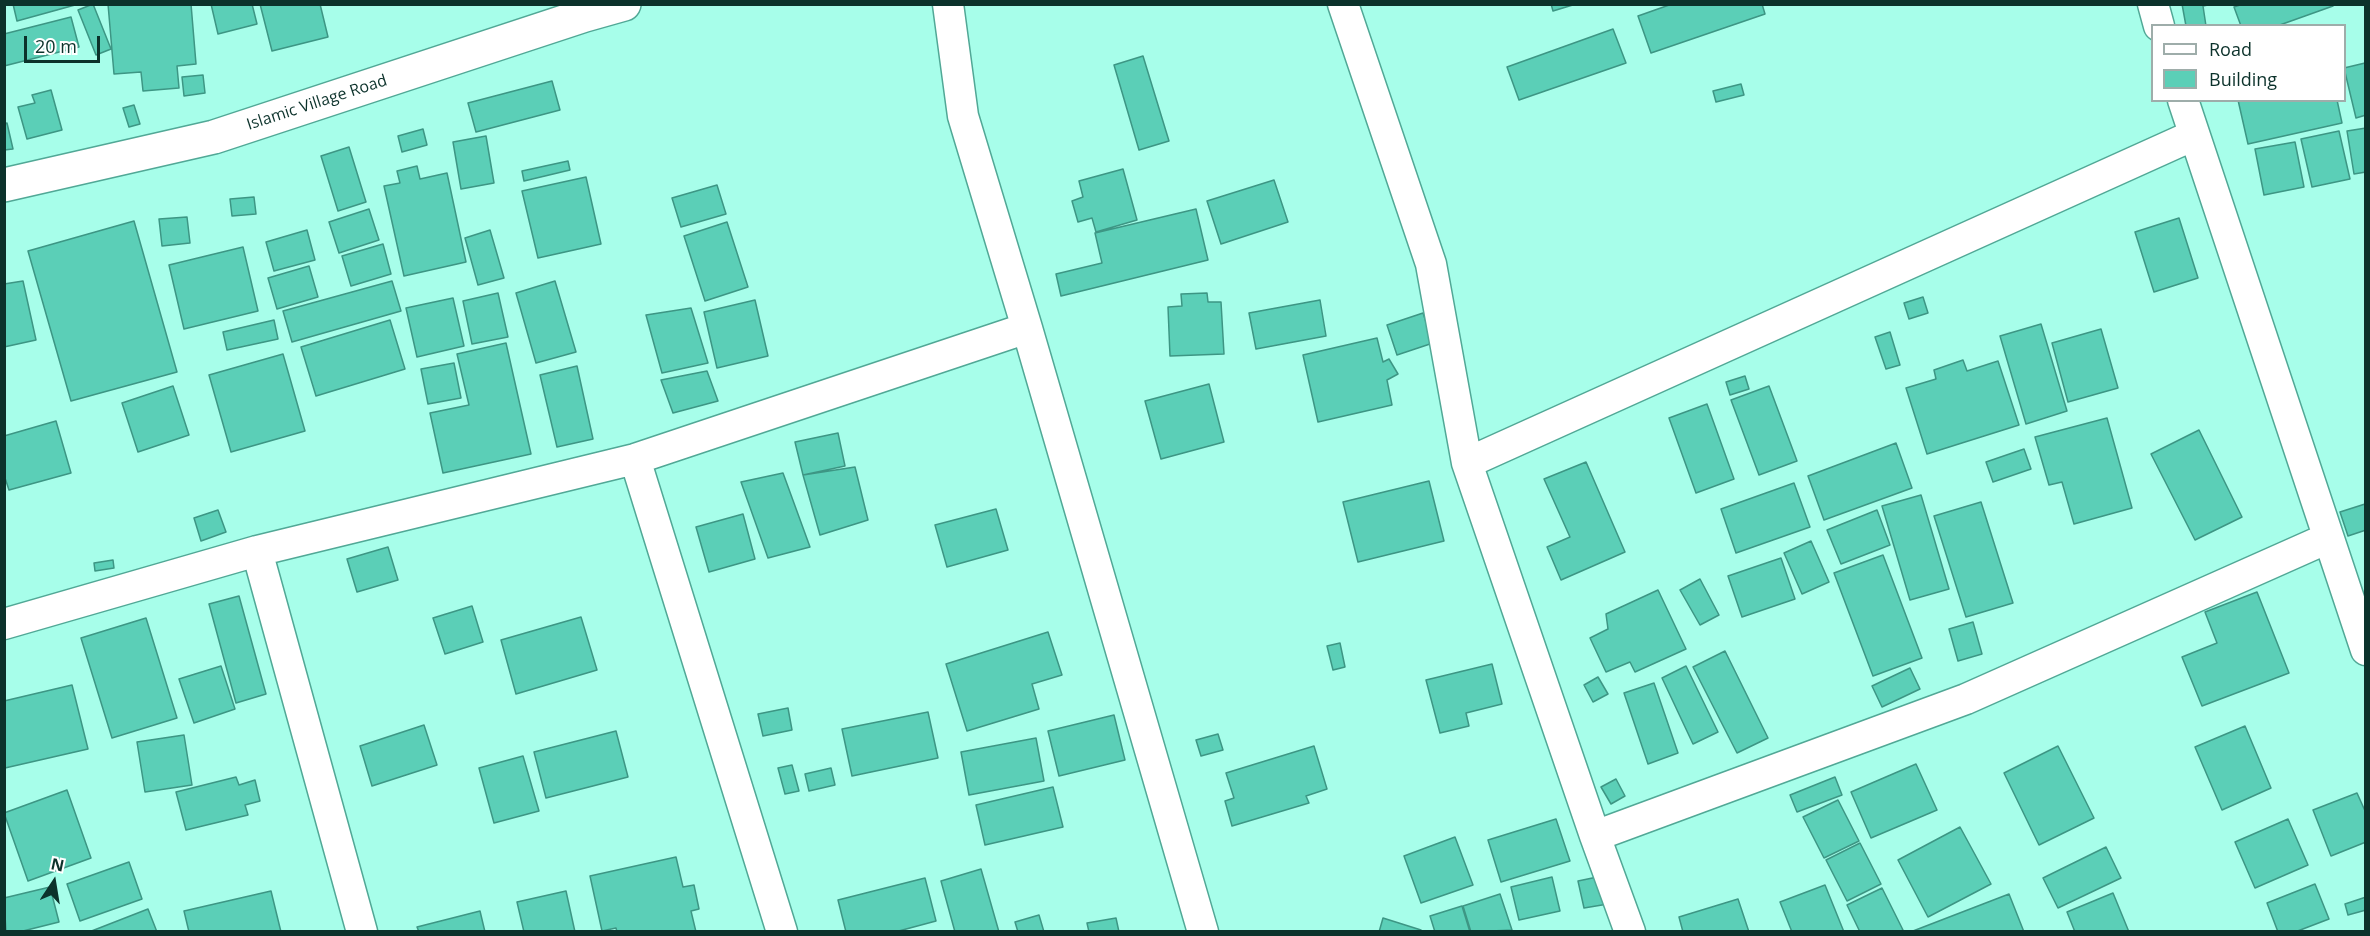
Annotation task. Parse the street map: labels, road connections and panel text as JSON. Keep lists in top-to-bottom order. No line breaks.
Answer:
{"streets":{"street":["Islamic Village Road"]},"legend":["Road","Building"],"scale_bar":"20 m","north":"top"}
